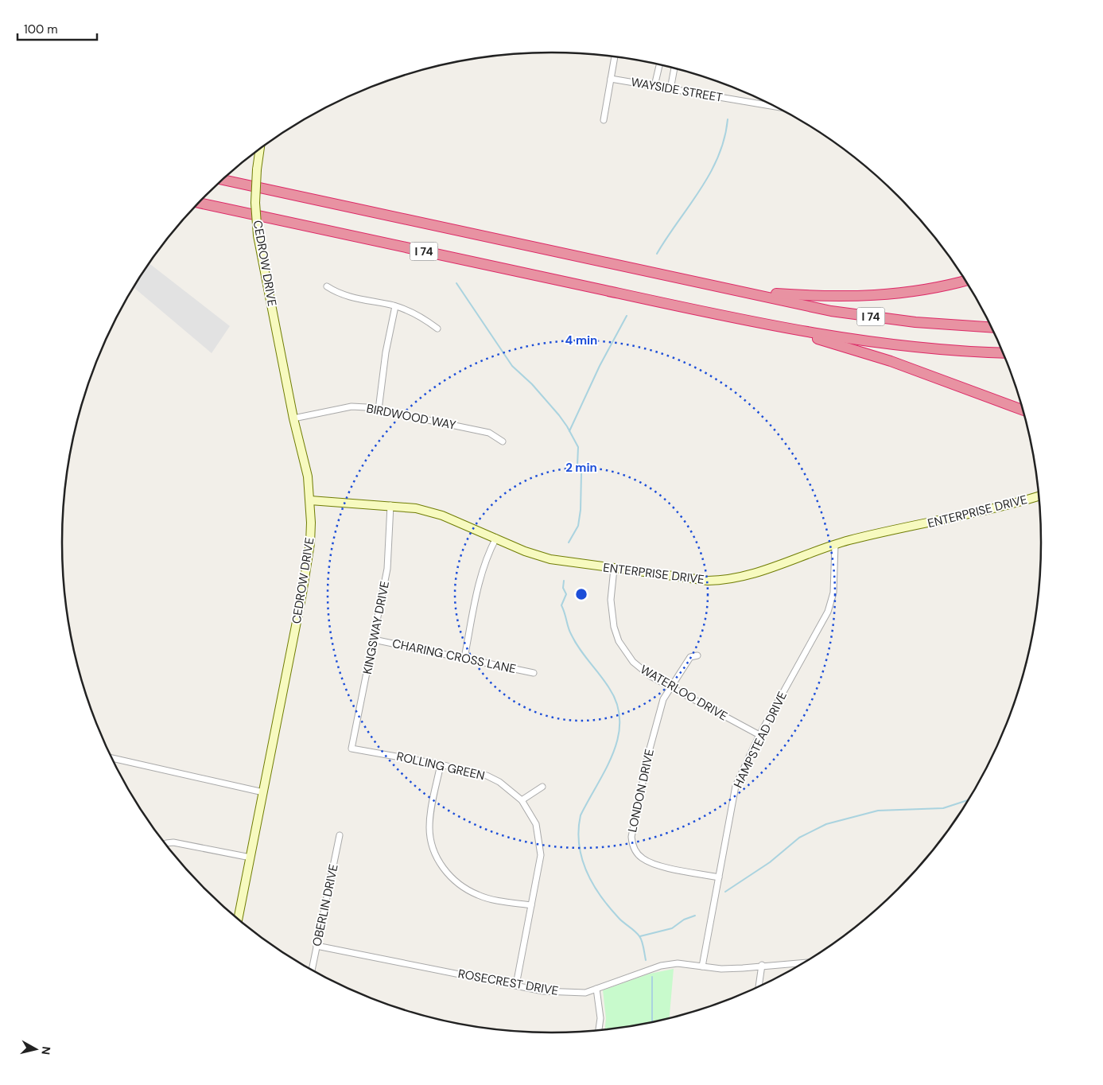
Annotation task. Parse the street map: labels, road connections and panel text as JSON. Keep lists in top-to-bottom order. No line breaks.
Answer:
{"streets":{"highway":["I 74"],"street":["WAYSIDE STREET","CEDROW DRIVE","BIRDWOOD WAY","ENTERPRISE DRIVE","KINGSWAY DRIVE","CHARING CROSS LANE","WATERLOO DRIVE","HAMPSTEAD DRIVE","ROLLING GREEN","LONDON DRIVE","OBERLIN DRIVE","ROSECREST DRIVE"]},"crossings":[["CEDROW DRIVE","BIRDWOOD WAY"],["CEDROW DRIVE","ENTERPRISE DRIVE"],["ENTERPRISE DRIVE","KINGSWAY DRIVE"],["ENTERPRISE DRIVE","WATERLOO DRIVE"],["ENTERPRISE DRIVE","HAMPSTEAD DRIVE"],["KINGSWAY DRIVE","CHARING CROSS LANE"],["KINGSWAY DRIVE","ROLLING GREEN"],["WATERLOO DRIVE","HAMPSTEAD DRIVE"],["WATERLOO DRIVE","LONDON DRIVE"],["HAMPSTEAD DRIVE","LONDON DRIVE"],["HAMPSTEAD DRIVE","ROSECREST DRIVE"],["ROLLING GREEN","ROSECREST DRIVE"],["OBERLIN DRIVE","ROSECREST DRIVE"]],"scale_bar":"100 m","north":"right","rings":["4 min","2 min"]}
